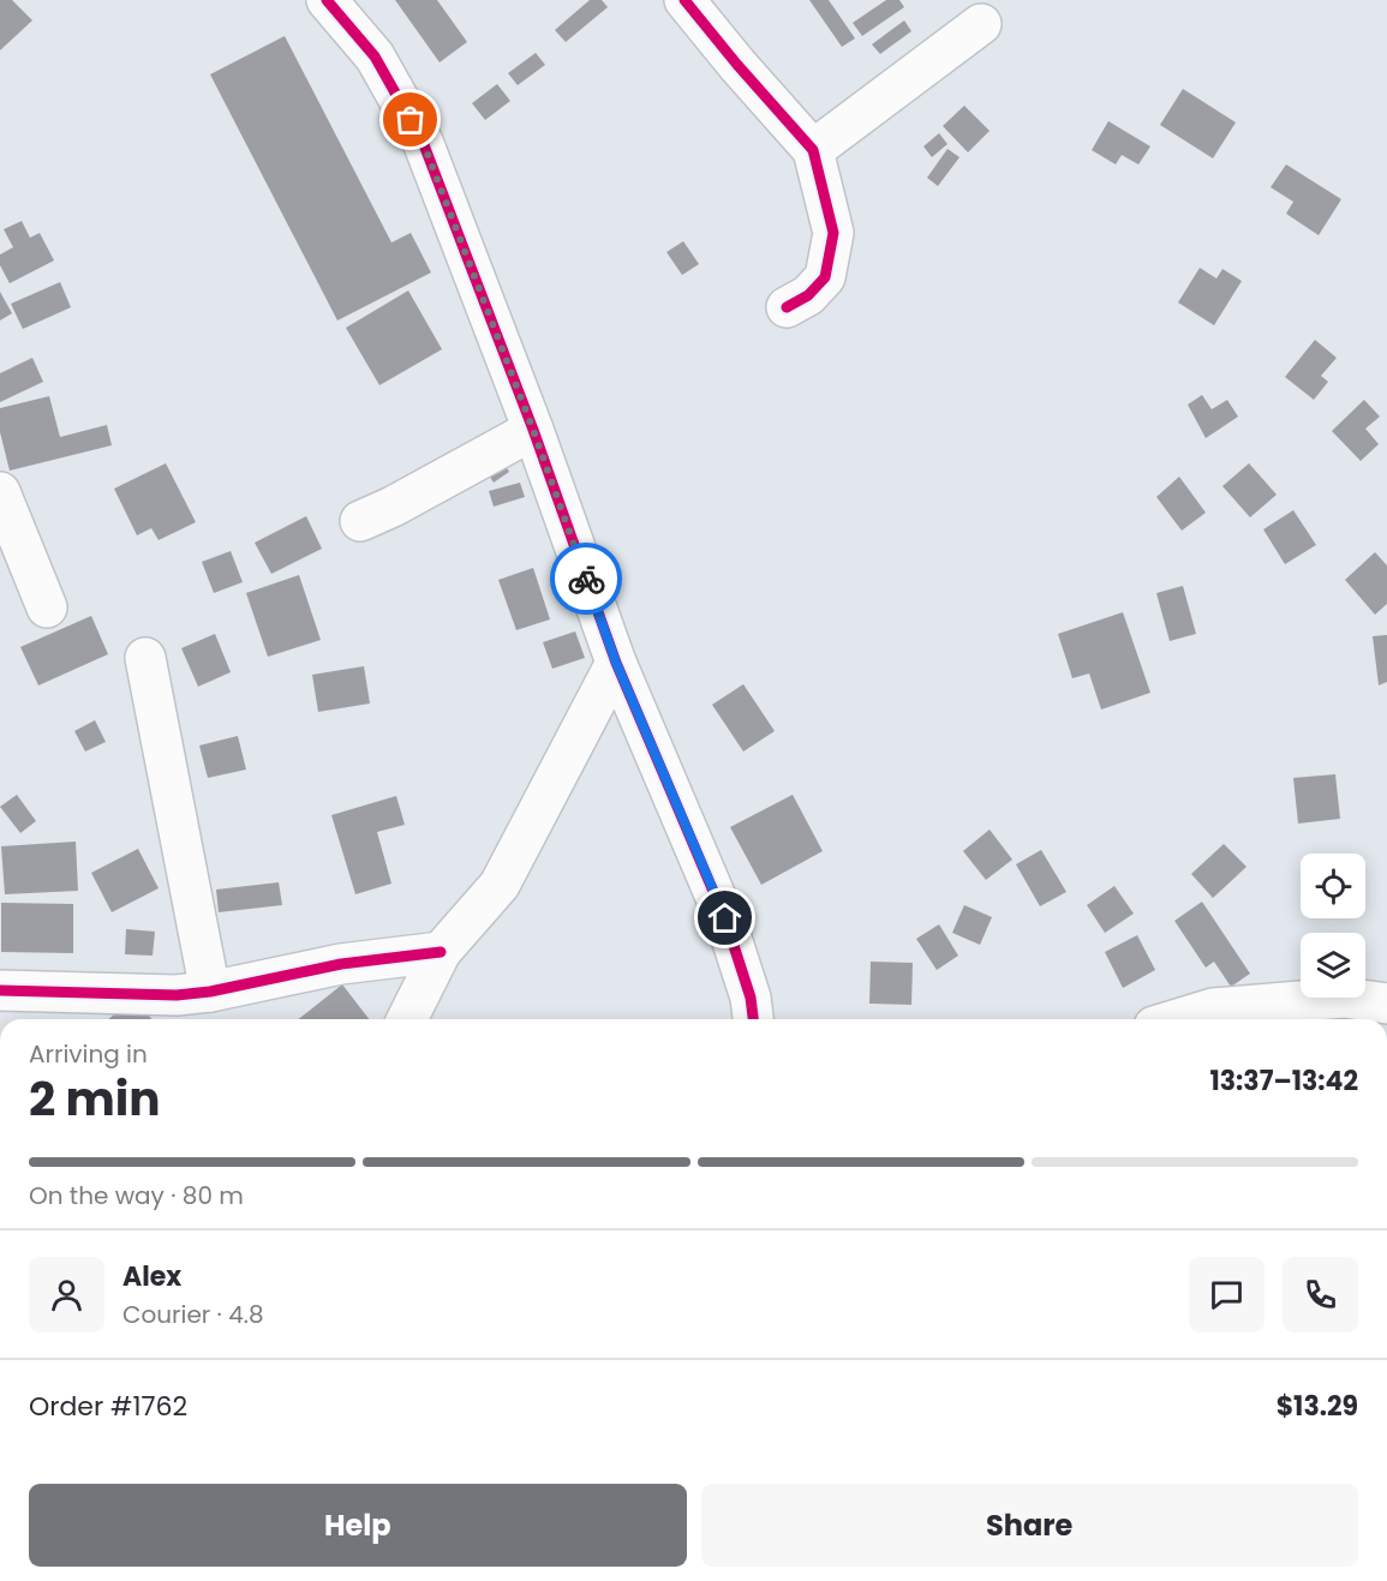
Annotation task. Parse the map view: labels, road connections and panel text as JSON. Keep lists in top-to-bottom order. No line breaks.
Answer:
{"page":{"heading":["2 min","Arriving in","13:37–13:42"],"panel":["Alex","Courier · 4.8","Order #1762","$13.29"],"bar":"On the way · 80 m","buttons":["Help","Share"]}}
